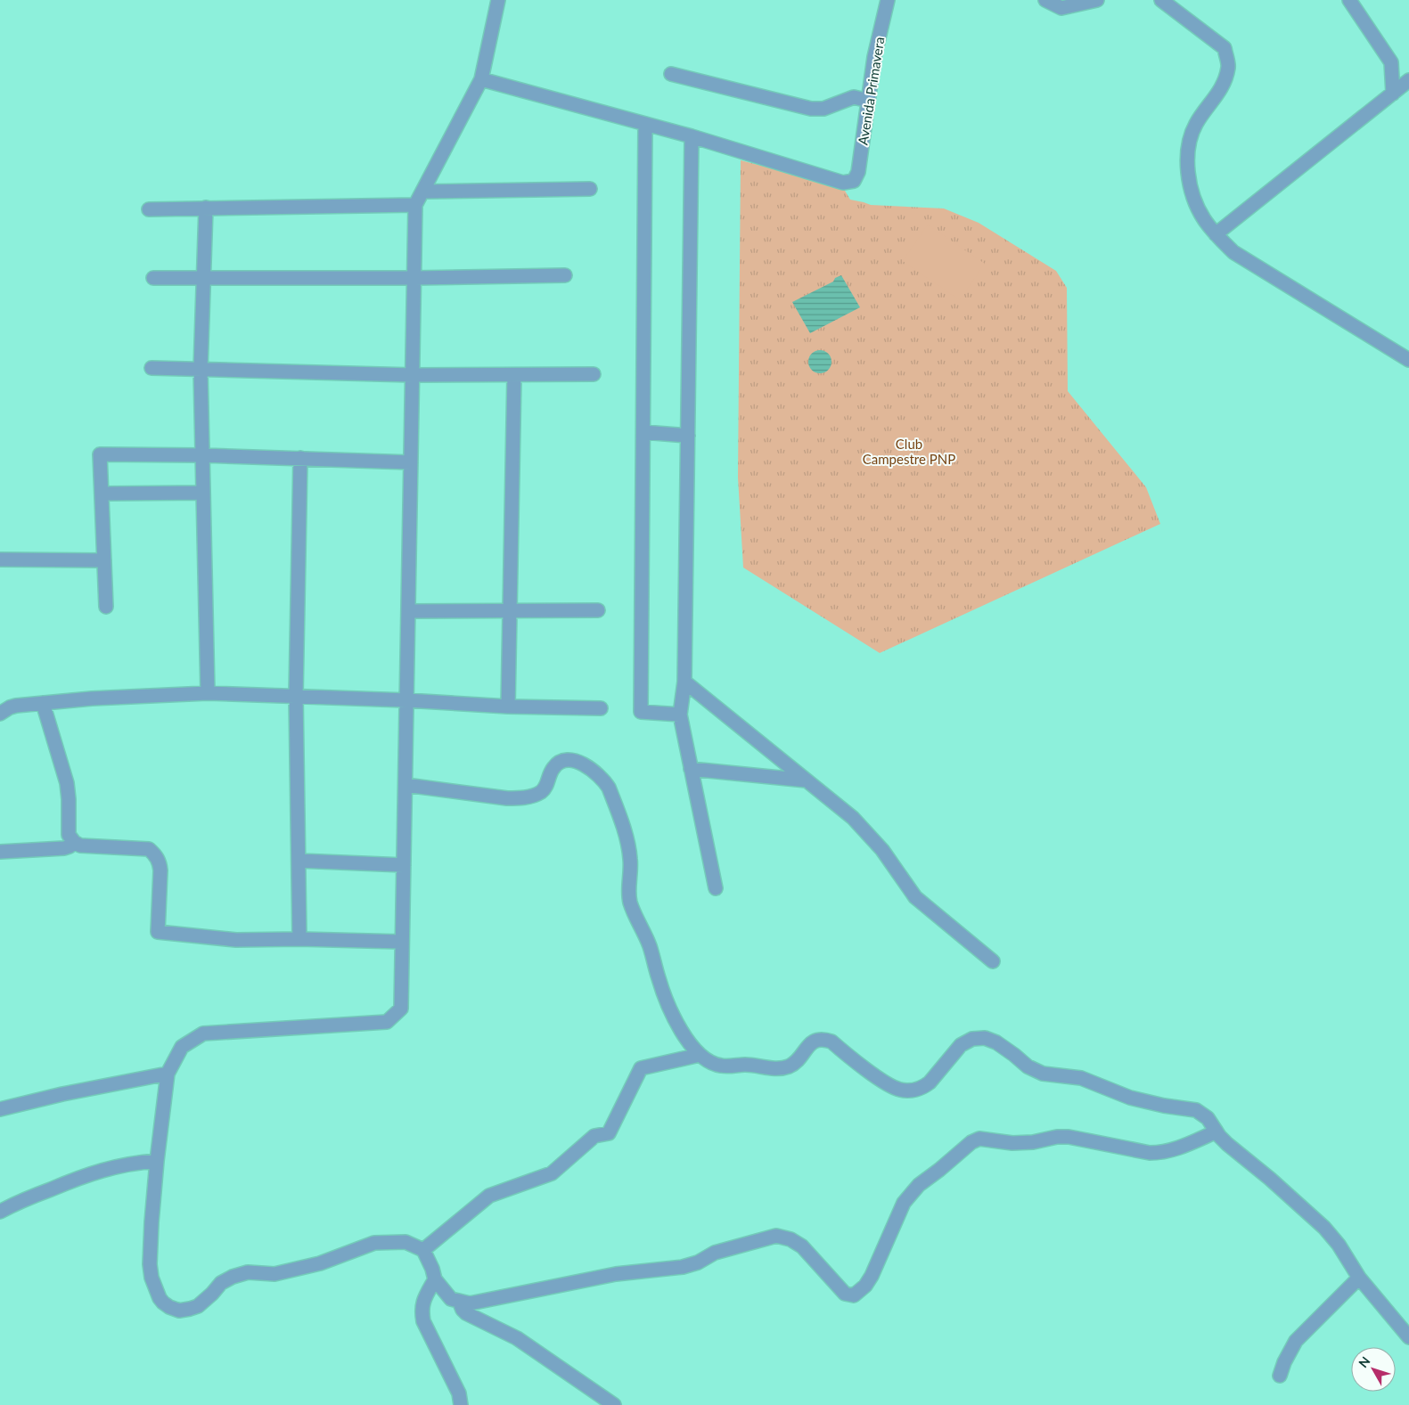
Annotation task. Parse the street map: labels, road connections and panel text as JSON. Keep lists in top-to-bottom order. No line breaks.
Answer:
{"streets":{"street":["Avenida Primavera"]},"parks":["Club Campestre PNP"],"north":"top left"}
